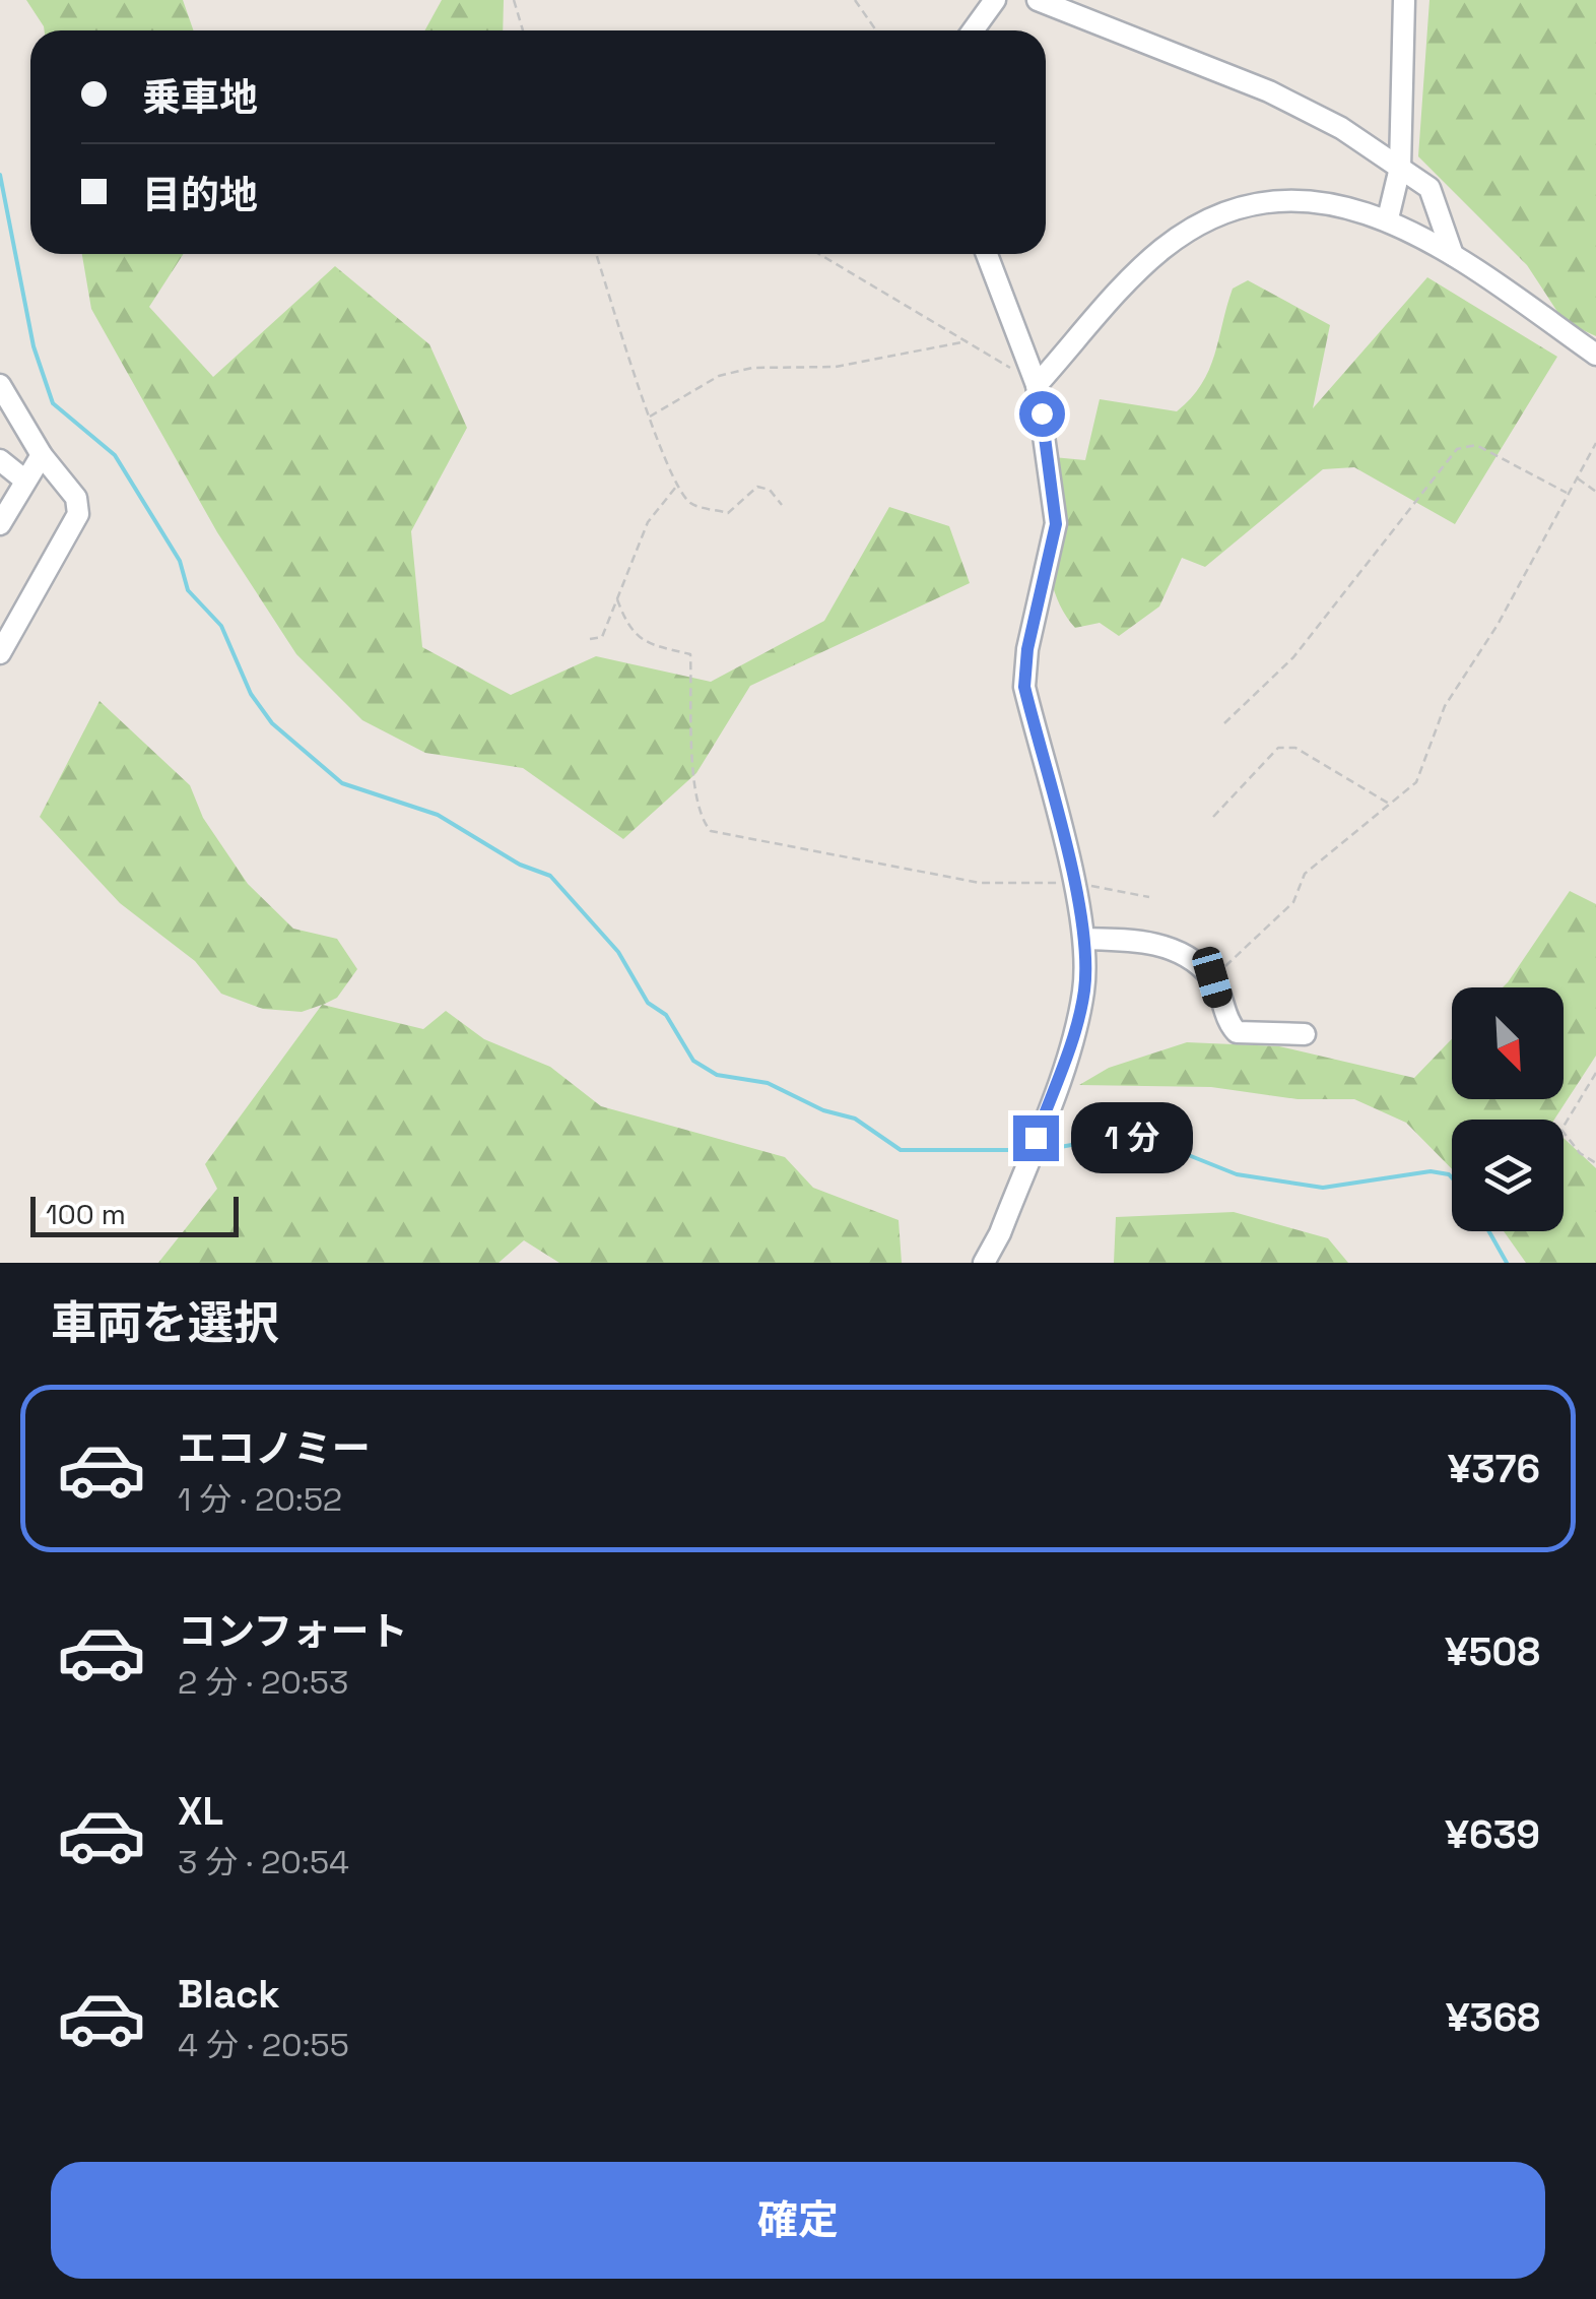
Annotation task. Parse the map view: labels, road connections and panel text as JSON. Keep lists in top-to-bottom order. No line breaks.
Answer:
{"scale_bar":"100 m","north":"bottom right","page":{"banner":["乗車地","目的地"],"bubble":"1 分","scale":"100 m","heading":"車両を選択","list":[{"name":"エコノミー","note":"1 分 · 20:52","value":"¥376"},{"name":"コンフォート","note":"2 分 · 20:53","value":"¥508"},{"name":"XL","note":"3 分 · 20:54","value":"¥639"},{"name":"Black","note":"4 分 · 20:55","value":"¥368"}],"buttons":"確定"}}
